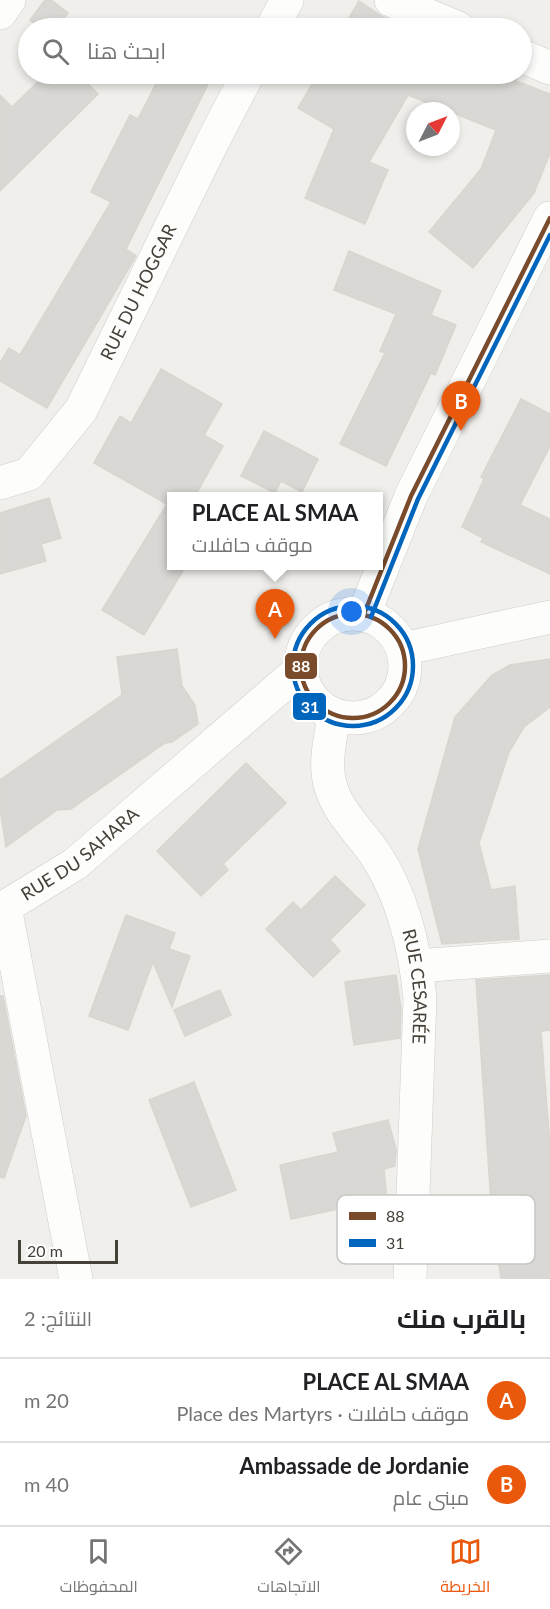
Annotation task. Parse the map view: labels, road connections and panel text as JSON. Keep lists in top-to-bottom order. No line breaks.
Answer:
{"streets":{"street":["RUE DU HOGGAR","RUE DU SAHARA","RUE CESARÉE"]},"crossings":[["RUE DU SAHARA","RUE CESARÉE"]],"lines":["transit line 88","transit line 31"],"legend":["88","31"],"scale_bar":"20 m","north":"top right","page":{"search":"ابحث هنا","pins":["B","A"],"popup":["PLACE AL SMAA","موقف حافلات"],"scale":"20 m","heading":["بالقرب منك","النتائج: 2"],"list":[{"mark":"A","name":"PLACE AL SMAA","note":"موقف حافلات · Place des Martyrs","value":"20 m"},{"mark":"B","name":"Ambassade de Jordanie","note":"مبنى عام","value":"40 m"}],"nav":["الخريطة","الاتجاهات","المحفوظات"]}}
